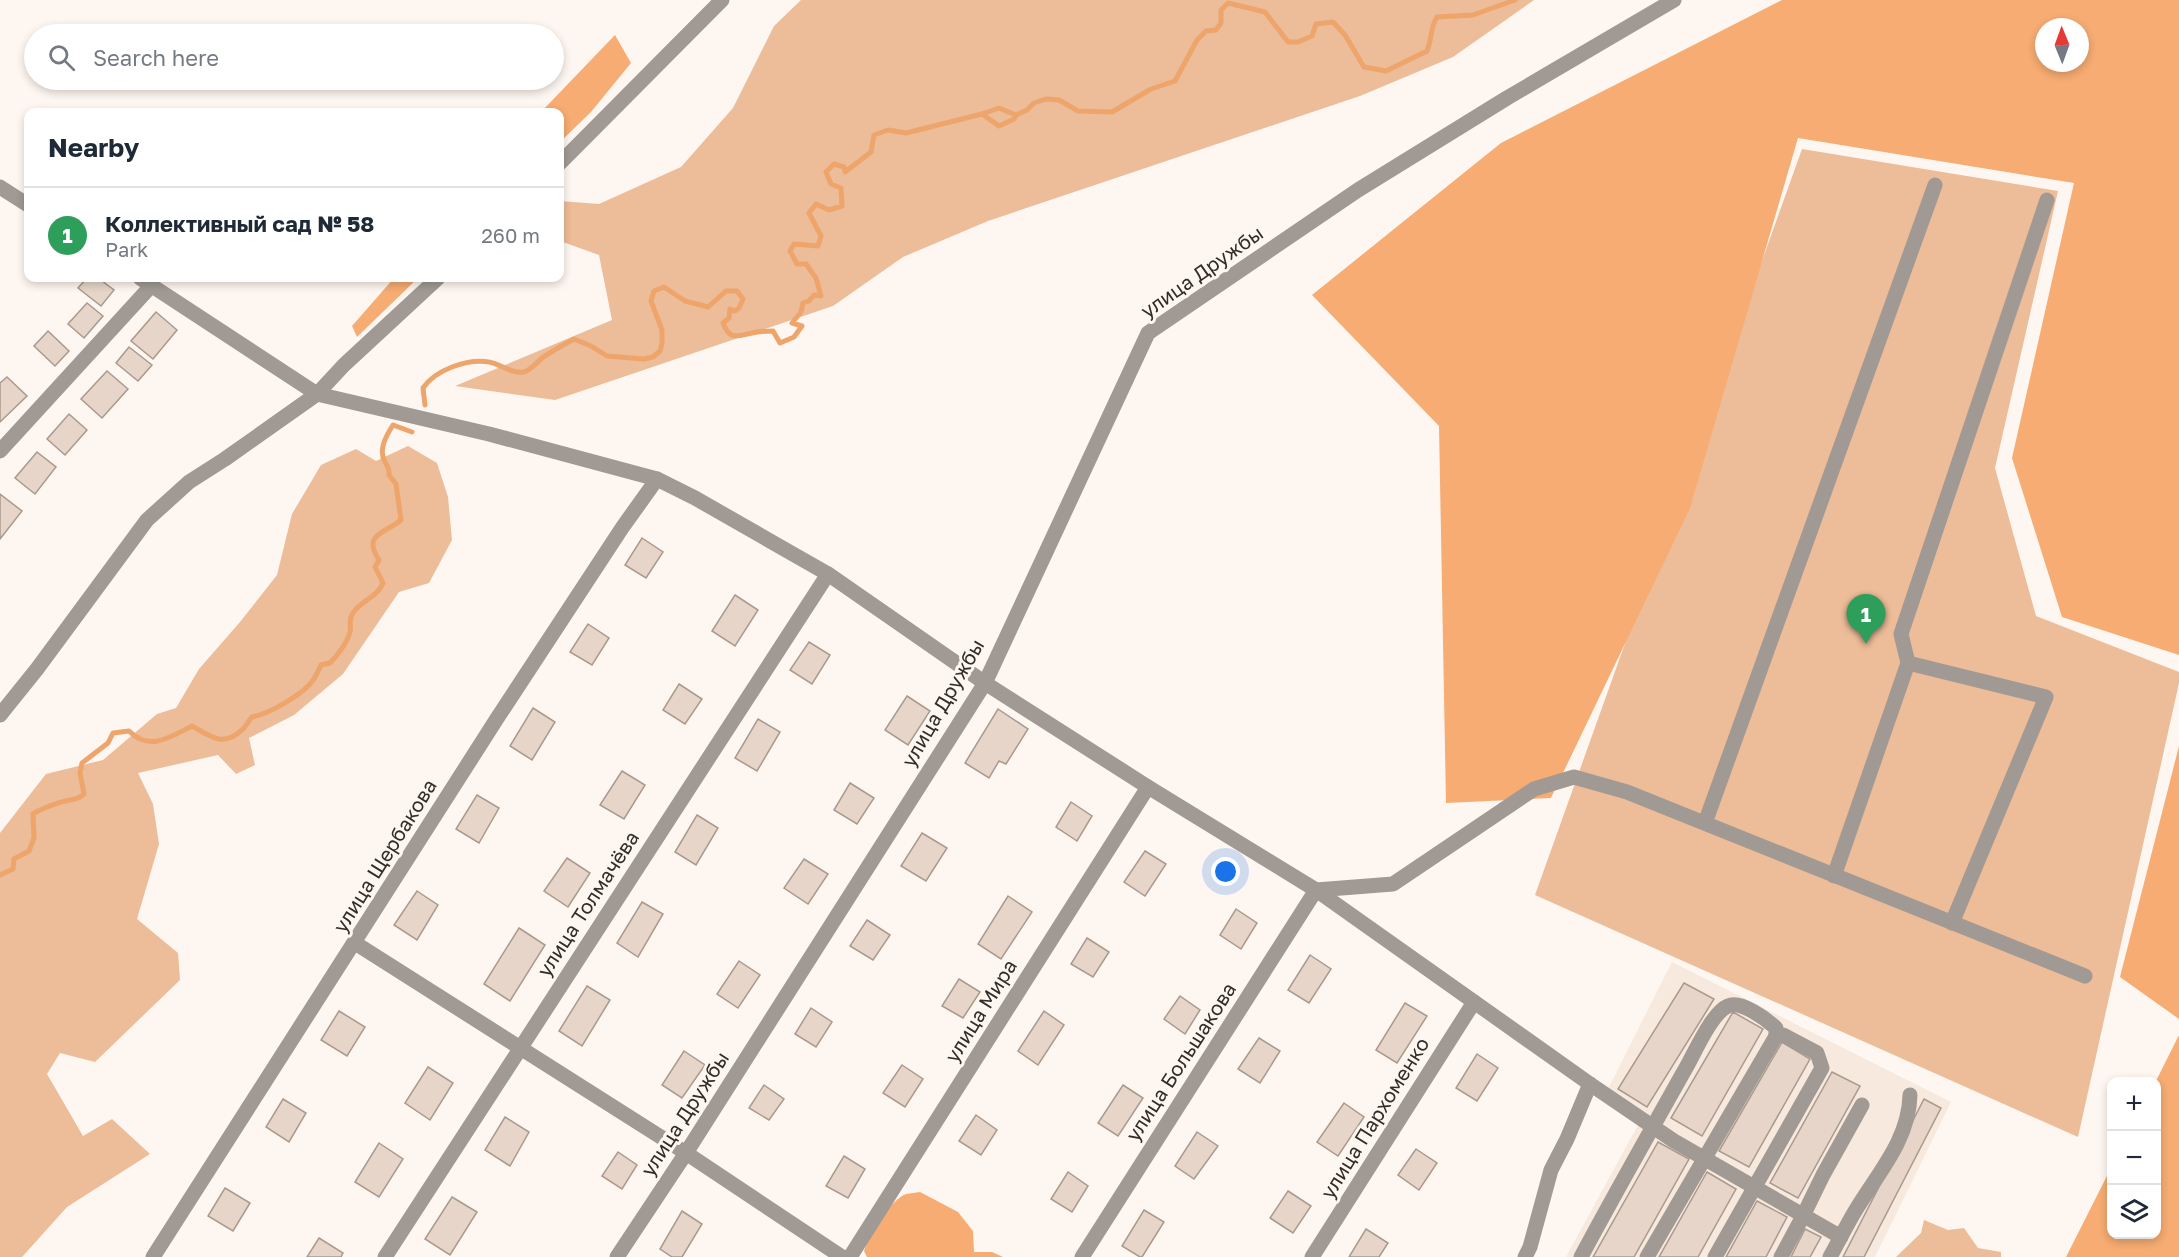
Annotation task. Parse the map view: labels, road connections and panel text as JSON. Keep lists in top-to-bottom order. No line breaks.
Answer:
{"streets":{"street":["улица Дружбы","улица Щербакова","улица Толмачёва","улица Мира","улица Большакова","улица Пархоменко"]},"north":"top","page":{"search":"Search here","heading":"Nearby","list":[{"mark":"1","name":"Коллективный сад № 58","note":"Park","value":"260 m"}],"pins":"1","map_buttons":["+","−"]}}
